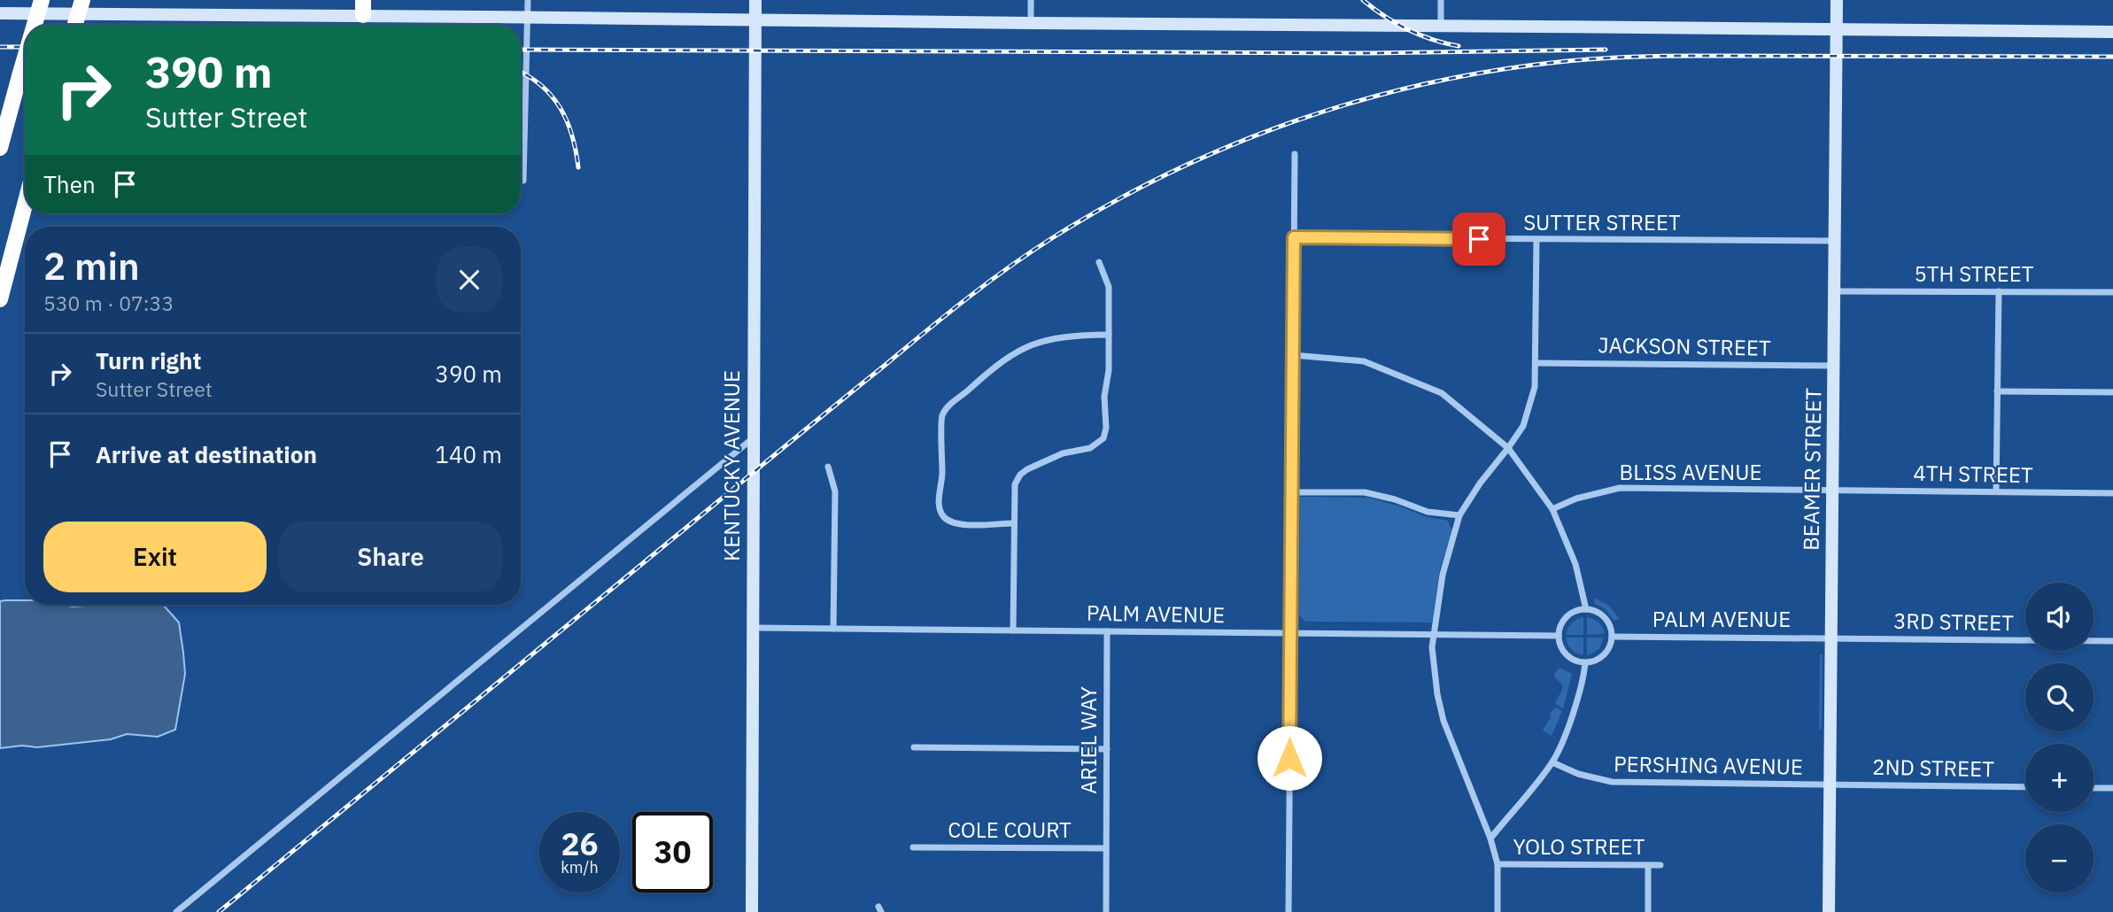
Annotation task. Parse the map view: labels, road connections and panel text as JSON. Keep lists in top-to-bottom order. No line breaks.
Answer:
{"streets":{"main road":["KENTUCKY AVENUE","BEAMER STREET"],"street":["SUTTER STREET","5TH STREET","JACKSON STREET","BLISS AVENUE","4TH STREET","PALM AVENUE","3RD STREET","ARIEL WAY","PERSHING AVENUE","2ND STREET","COLE COURT","YOLO STREET"]},"crossings":[["SUTTER STREET","BEAMER STREET"],["5TH STREET","BEAMER STREET"],["JACKSON STREET","BEAMER STREET"],["KENTUCKY AVENUE","PALM AVENUE"],["BEAMER STREET","BLISS AVENUE"],["BEAMER STREET","4TH STREET"],["BEAMER STREET","PALM AVENUE"],["BEAMER STREET","3RD STREET"],["BEAMER STREET","PERSHING AVENUE"],["BEAMER STREET","2ND STREET"],["BLISS AVENUE","4TH STREET"],["PALM AVENUE","3RD STREET"],["PALM AVENUE","ARIEL WAY"],["ARIEL WAY","COLE COURT"],["PERSHING AVENUE","2ND STREET"]],"page":{"turn":["390 m","Sutter Street"],"then":"Then","heading":["2 min","530 m · 07:33"],"list":[{"name":"Turn right","note":"Sutter Street","value":"390 m"},{"name":"Arrive at destination","value":"140 m"}],"buttons":["Exit","Share"],"map_buttons":["+","−"],"speed":"26 km/h","limit":"30"}}
